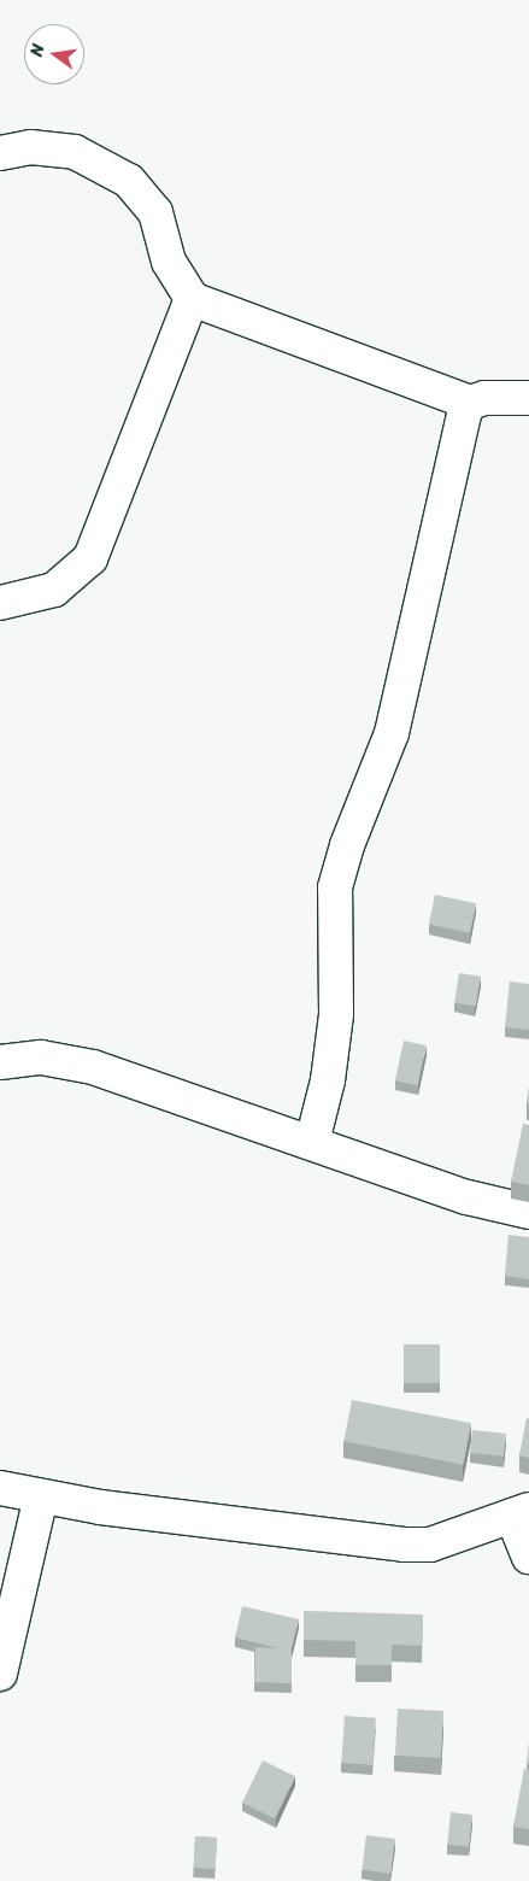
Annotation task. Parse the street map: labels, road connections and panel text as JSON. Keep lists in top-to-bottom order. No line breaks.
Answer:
{"north":"left"}
